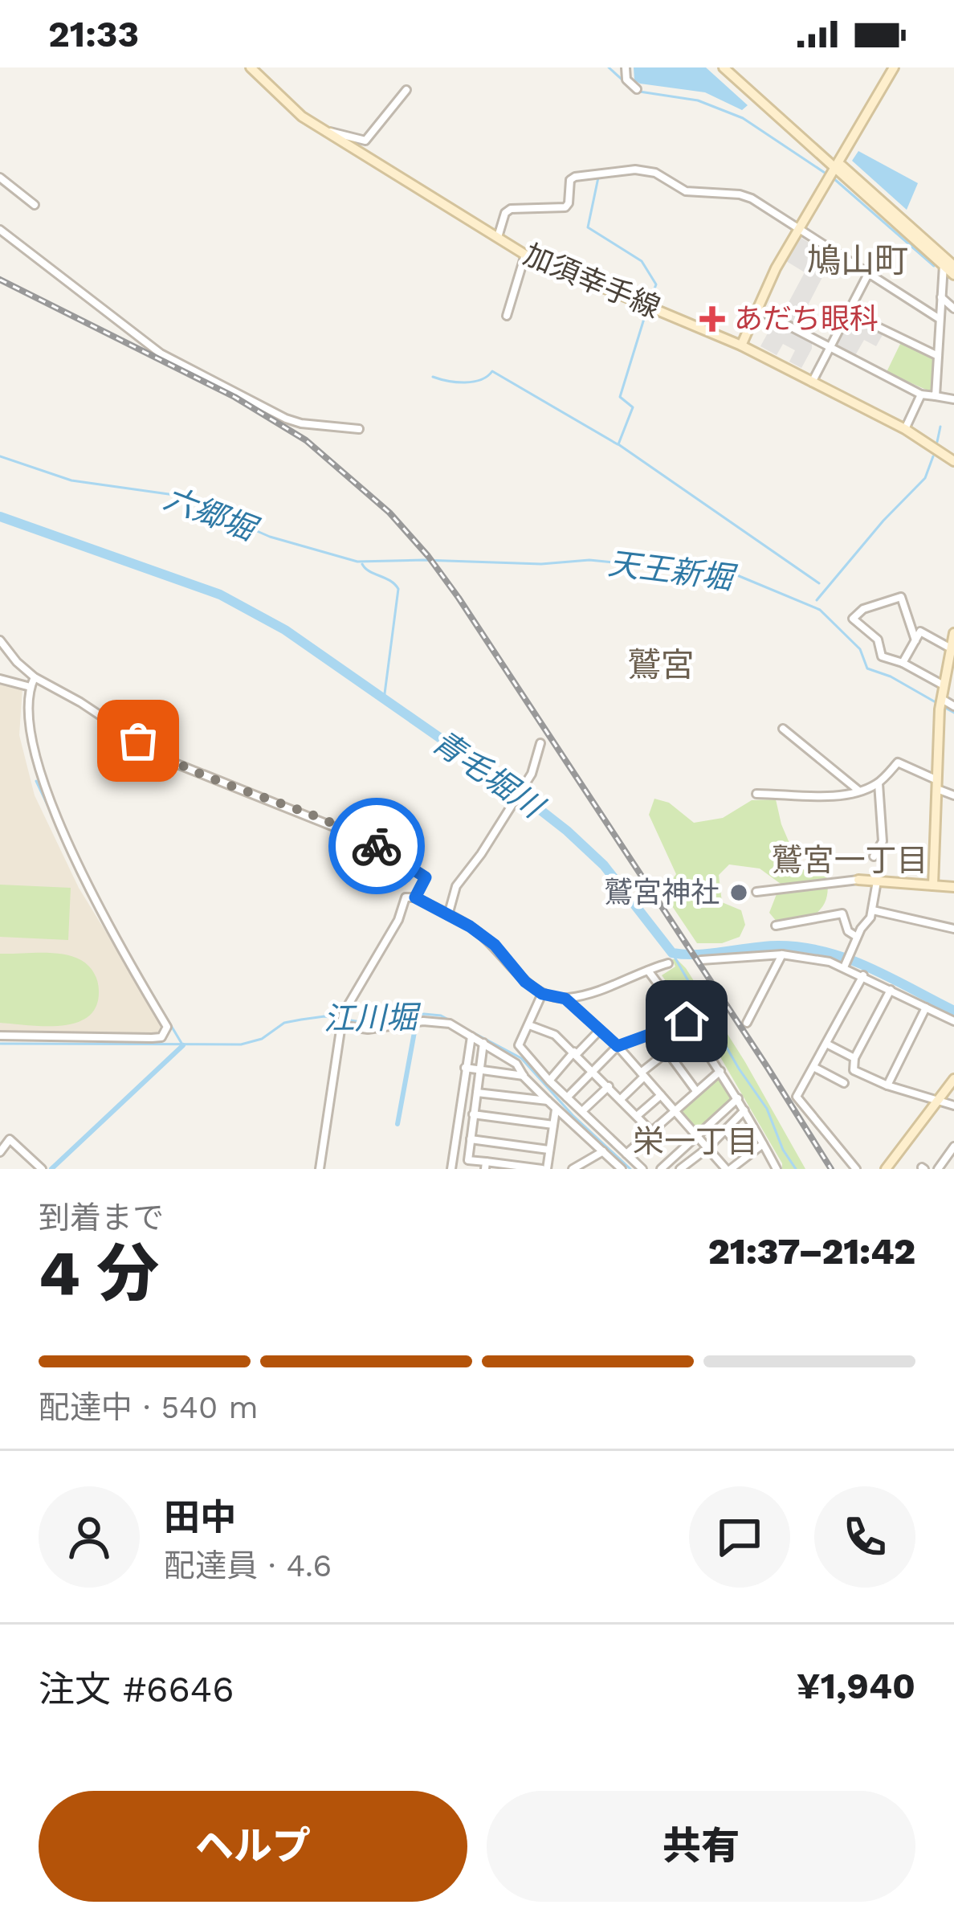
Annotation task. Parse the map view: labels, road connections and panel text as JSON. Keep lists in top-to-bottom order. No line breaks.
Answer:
{"streets":{"street":["加須幸手線"]},"districts":["鳩山町","鷲宮","鷲宮一丁目","栄一丁目"],"water":["六郷堀","天王新堀","青毛堀川","江川堀"],"places":{"health":["あだち眼科"],"other":["鷲宮神社"]},"page":{"status":"21:33","heading":["4 分","到着まで","21:37–21:42"],"panel":["田中","配達員 · 4.6","注文 #6646","¥1,940"],"bar":"配達中 · 540 m","buttons":["ヘルプ","共有"]}}
